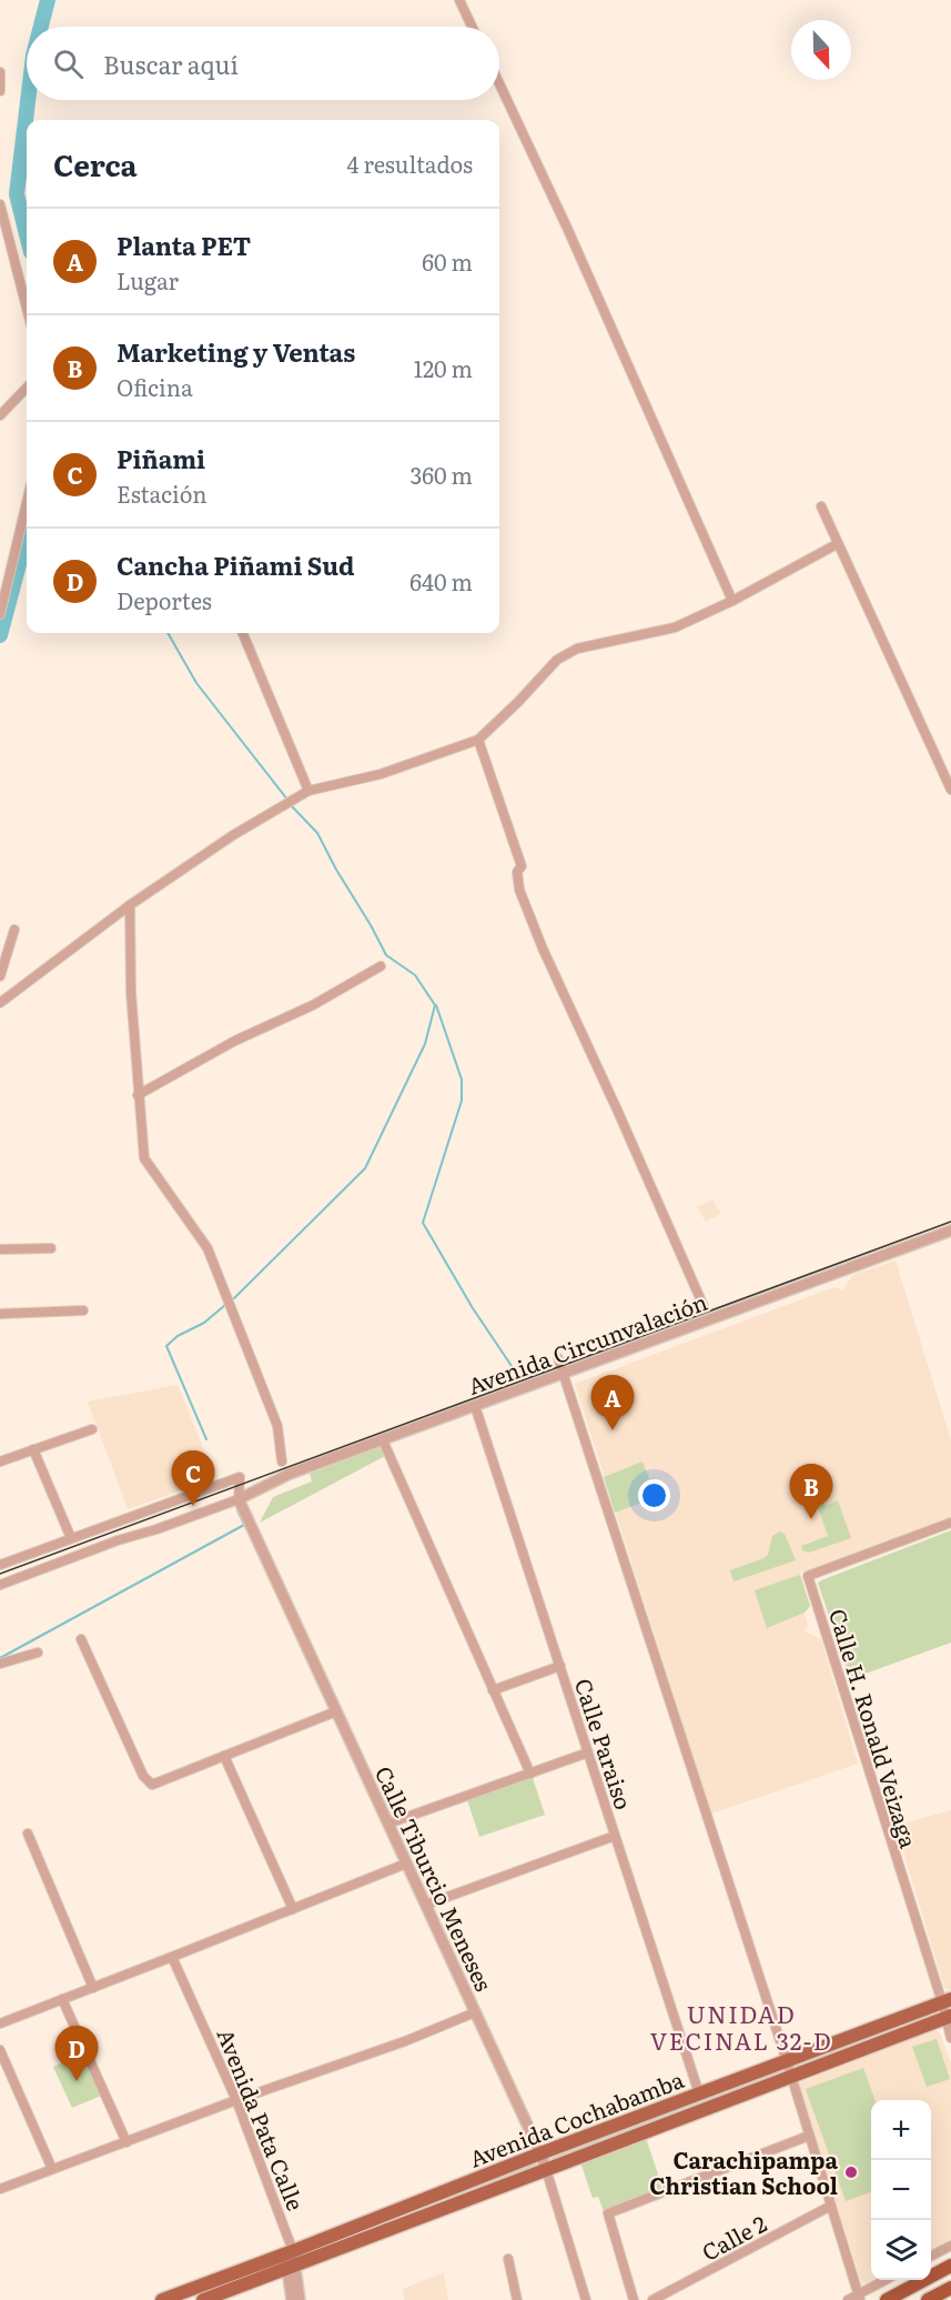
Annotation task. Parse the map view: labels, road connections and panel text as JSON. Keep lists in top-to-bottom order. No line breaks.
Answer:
{"streets":{"main road":["Avenida Cochabamba"],"street":["Avenida Circunvalación","Calle H. Ronald Veizaga","Calle Paraiso","Calle Tiburcio Meneses","Avenida Pata Calle","Calle 2"]},"crossings":[["Avenida Circunvalación","Calle Paraiso"],["Avenida Circunvalación","Calle Tiburcio Meneses"],["Calle H. Ronald Veizaga","Avenida Cochabamba"],["Calle Paraiso","Avenida Cochabamba"],["Calle Tiburcio Meneses","Avenida Cochabamba"],["Avenida Cochabamba","Avenida Pata Calle"]],"districts":["UNIDAD VECINAL 32-D"],"places":["Carachipampa Christian School"],"north":"bottom","page":{"search":"Buscar aquí","heading":["Cerca","4 resultados"],"list":[{"mark":"A","name":"Planta PET","note":"Lugar","value":"60 m"},{"mark":"B","name":"Marketing y Ventas","note":"Oficina","value":"120 m"},{"mark":"C","name":"Piñami","note":"Estación","value":"360 m"},{"mark":"D","name":"Cancha Piñami Sud","note":"Deportes","value":"640 m"}],"pins":["A","C","B","D"],"map_buttons":["+","−"]}}
